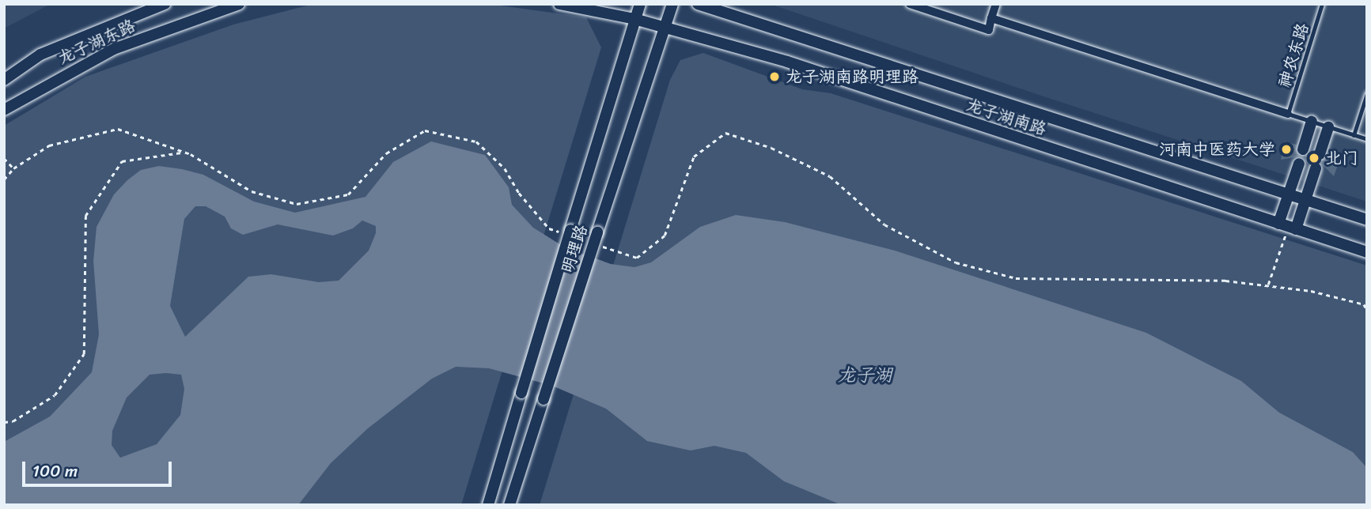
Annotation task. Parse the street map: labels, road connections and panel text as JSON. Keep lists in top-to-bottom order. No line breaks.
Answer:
{"streets":{"street":["龙子湖东路","龙子湖南路","明理路"],"lane":["神农东路"]},"crossings":[["龙子湖南路","明理路"]],"water":["龙子湖"],"places":["龙子湖南路明理路","河南中医药大学","北门"],"scale_bar":"100 m"}
